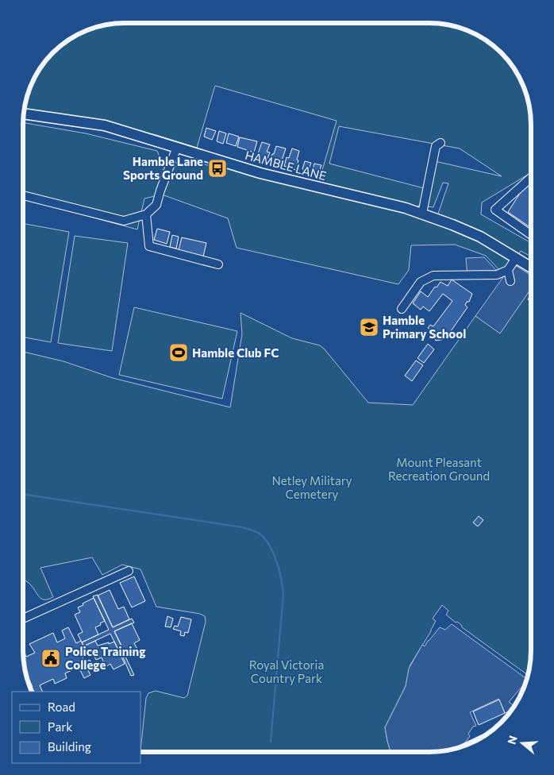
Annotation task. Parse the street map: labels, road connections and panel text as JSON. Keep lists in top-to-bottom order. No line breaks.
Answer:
{"streets":{"main road":["HAMBLE LANE"]},"parks":["Mount Pleasant Recreation Ground","Netley Military Cemetery","Royal Victoria Country Park"],"places":{"bus stop":["Hamble Lane Sports Ground"],"school or university":["Hamble Primary School"],"sports":["Hamble Club FC"],"public building":["Police Training College"]},"legend":["Road","Park","Building"],"north":"left"}
